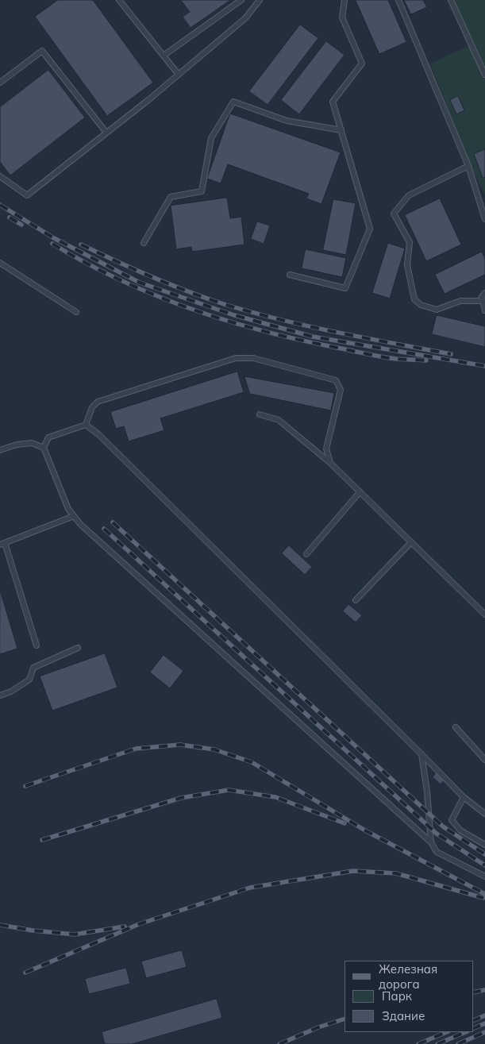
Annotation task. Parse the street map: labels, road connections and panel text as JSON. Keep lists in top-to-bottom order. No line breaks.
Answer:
{"legend":["Железная дорога","Парк","Здание"]}
